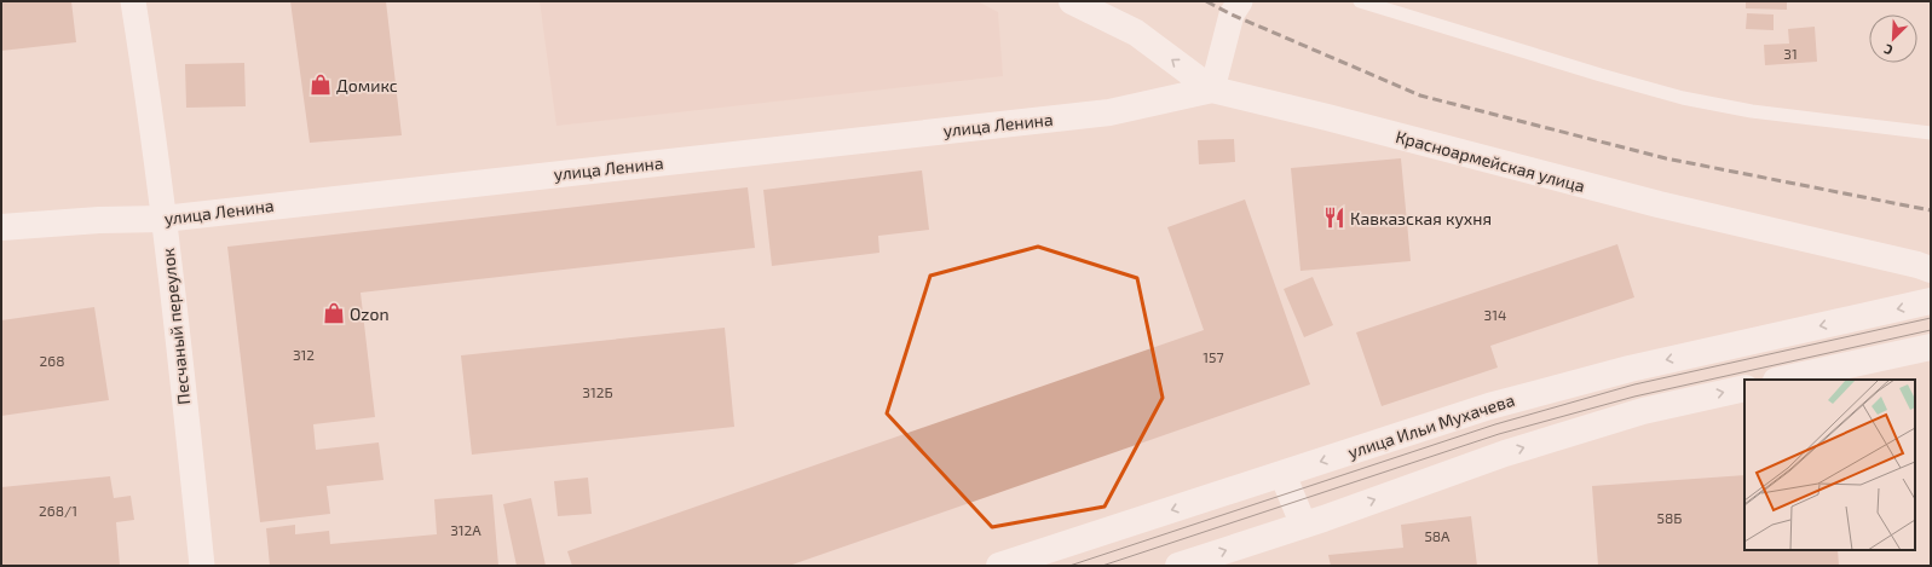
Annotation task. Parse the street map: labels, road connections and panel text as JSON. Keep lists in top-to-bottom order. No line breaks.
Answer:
{"streets":{"main road":["улица Ленина","Красноармейская улица","улица Ильи Мухачева"],"street":["Песчаный переулок"]},"crossings":[["улица Ленина","Красноармейская улица"],["улица Ленина","Песчаный переулок"]],"places":{"shop":["Домикс","Ozon"],"restaurant":["Кавказская кухня"]},"house_numbers":["31","314","312","157","268","312Б","268/1","58Б","312А","58А"],"north":"bottom left"}
